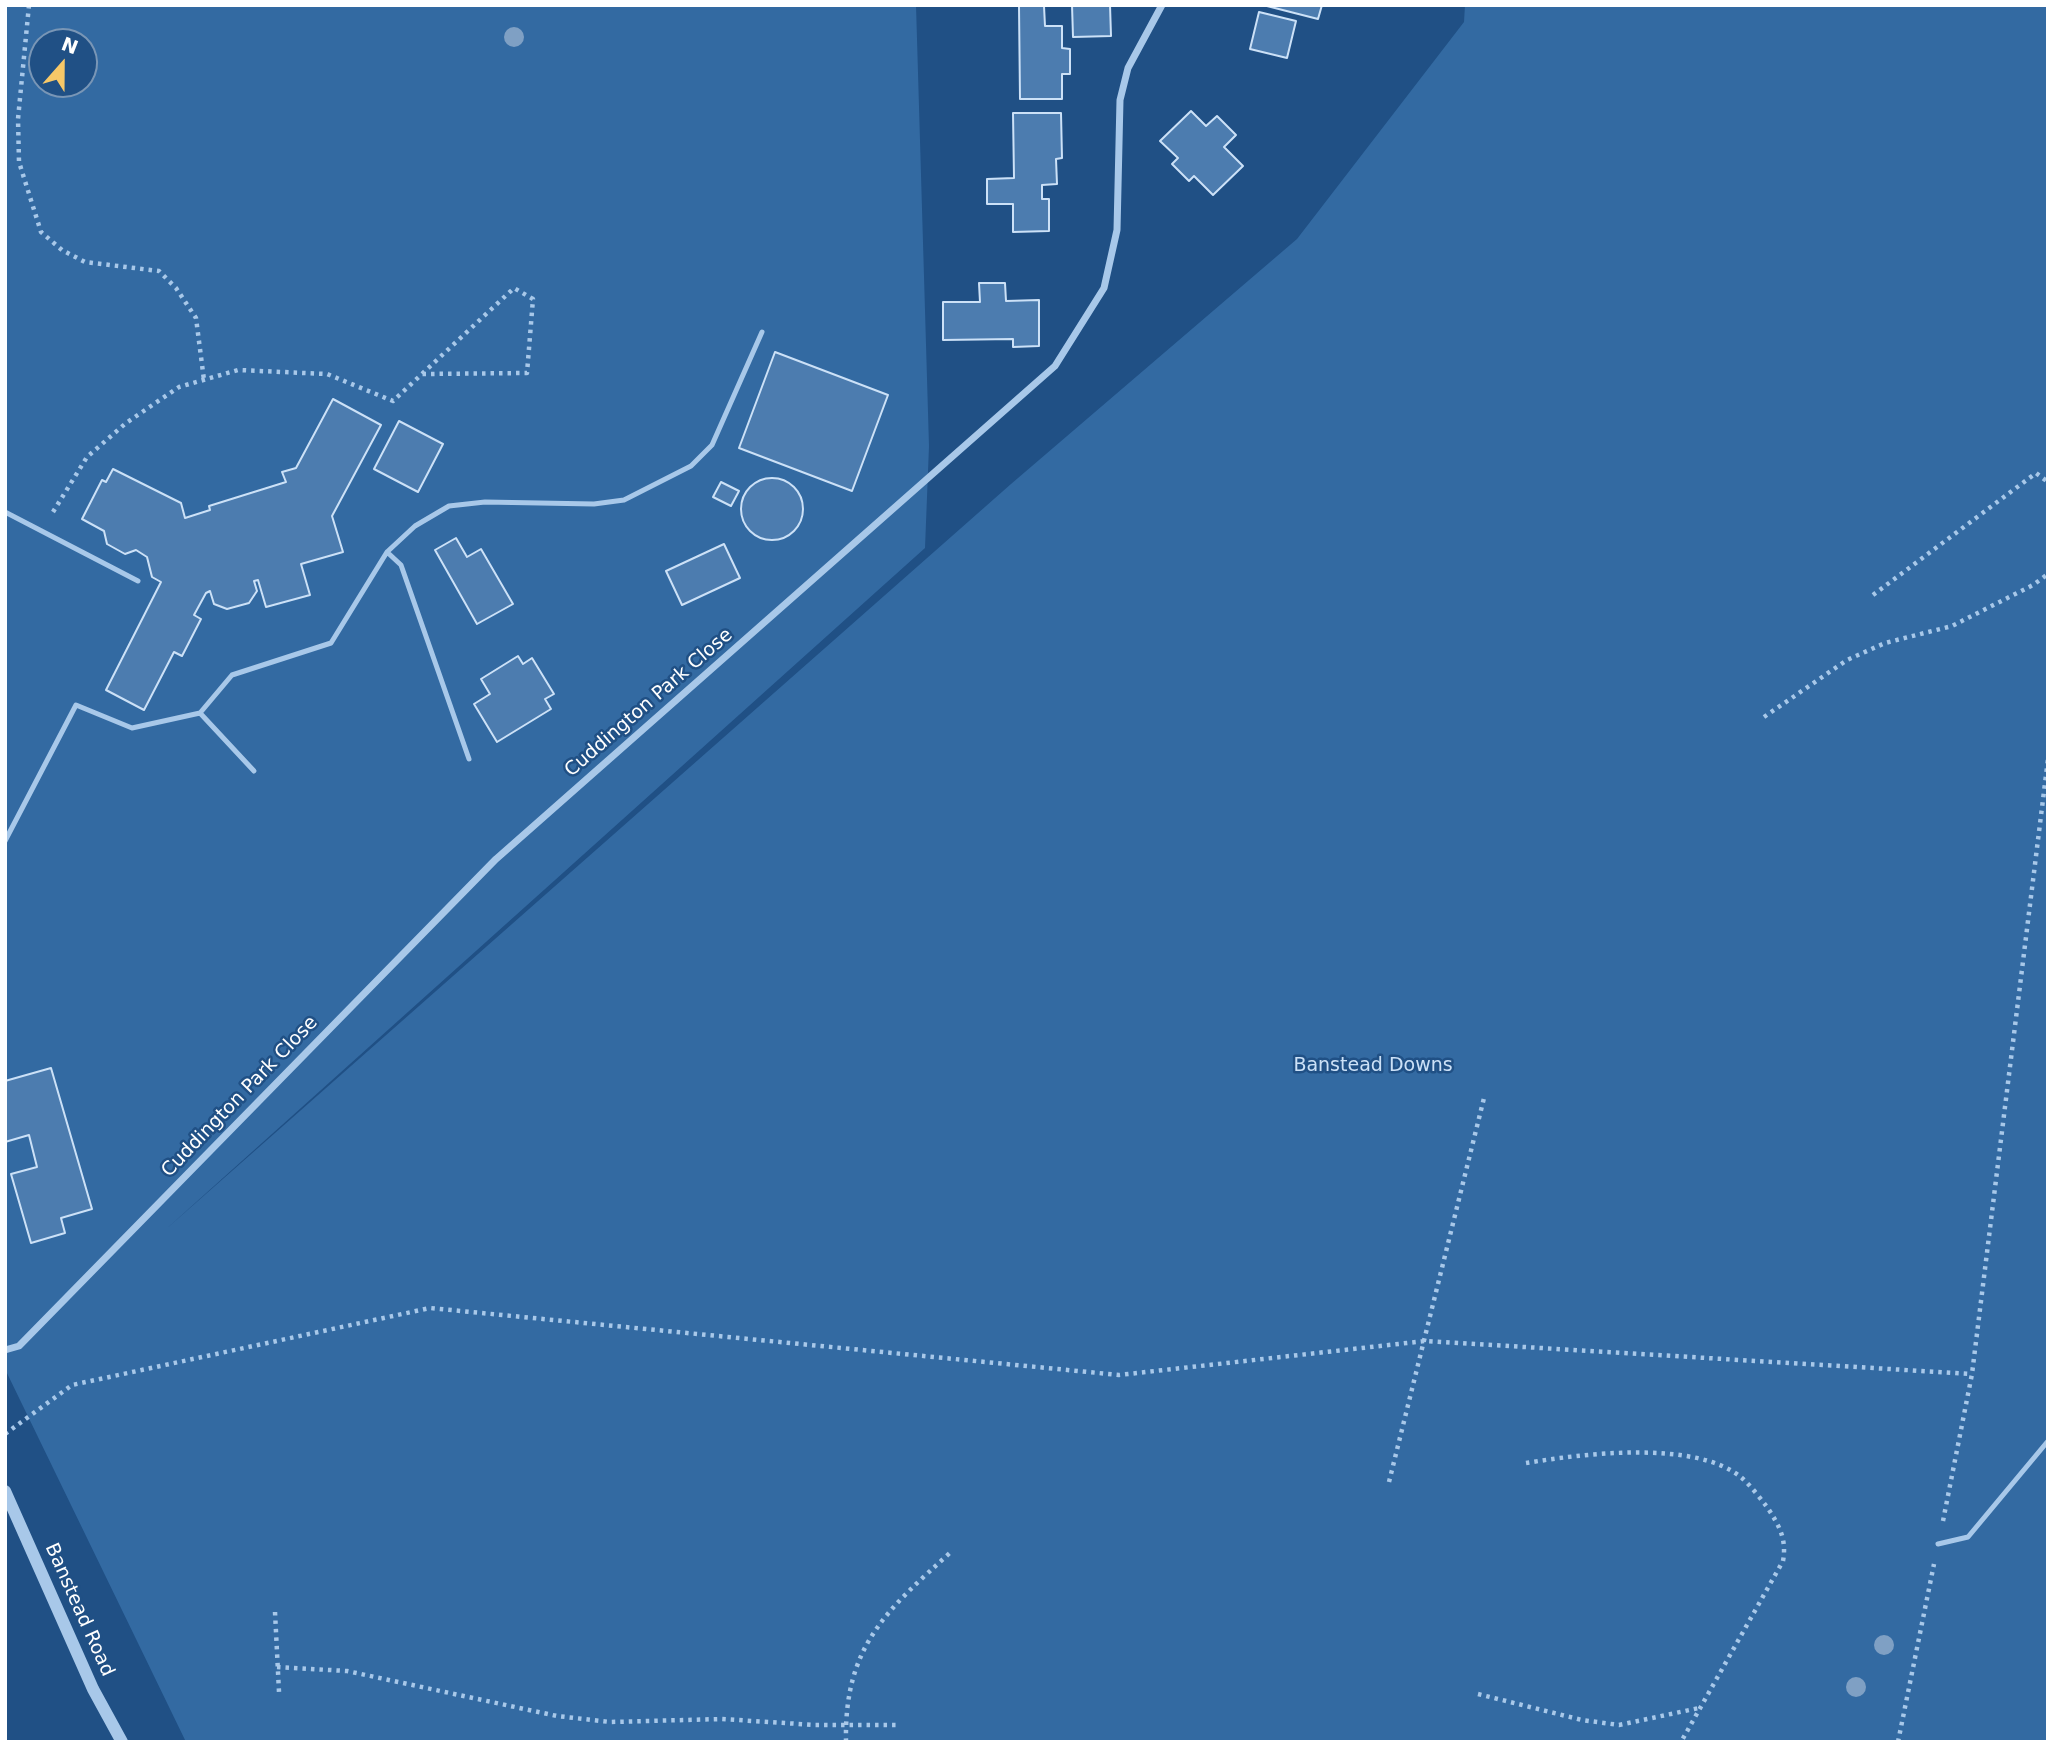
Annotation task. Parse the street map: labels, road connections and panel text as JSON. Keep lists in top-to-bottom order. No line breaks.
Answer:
{"streets":{"street":["Cuddington Park Close","Banstead Road"]},"parks":["Banstead Downs"],"north":"top"}
